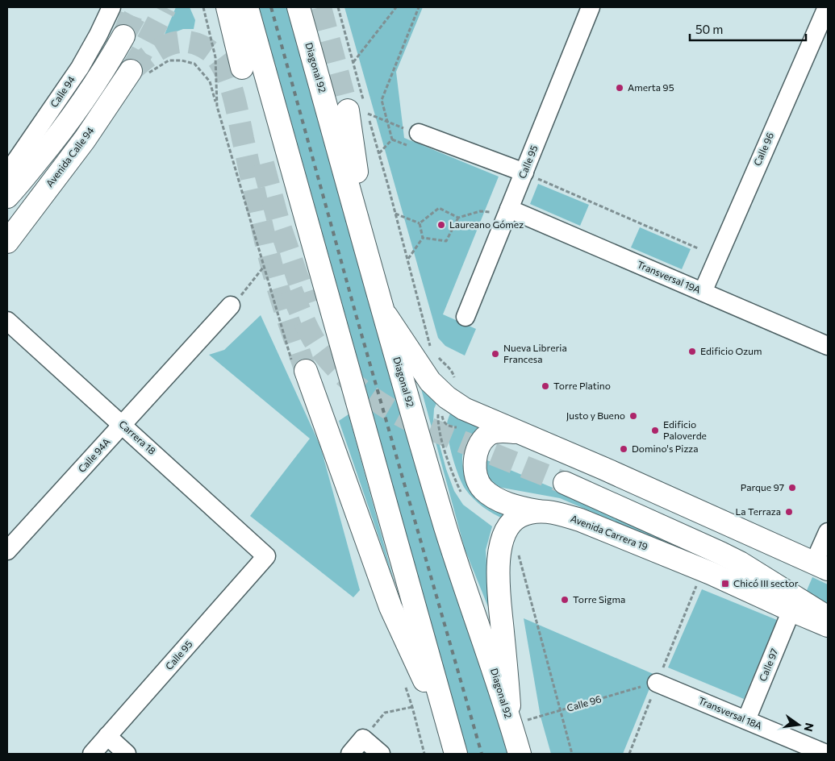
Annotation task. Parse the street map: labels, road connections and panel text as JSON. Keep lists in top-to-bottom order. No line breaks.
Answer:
{"streets":{"main road":["Diagonal 92","Avenida Calle 94","Avenida Carrera 19"],"street":["Calle 94","Calle 96","Calle 95","Transversal 19A","Carrera 18","Calle 94A","Calle 97","Transversal 18A"]},"crossings":[["Diagonal 92","Calle 96"],["Diagonal 92","Avenida Carrera 19"],["Calle 96","Transversal 19A"],["Calle 96","Avenida Carrera 19"],["Calle 96","Transversal 18A"],["Calle 95","Transversal 19A"],["Calle 95","Carrera 18"],["Carrera 18","Calle 94A"],["Avenida Carrera 19","Calle 97"],["Calle 97","Transversal 18A"]],"places":{"other":["Amerta 95","Laureano Gómez","Edificio Ozum","Nueva Libreria Francesa","Torre Platino","Justo y Bueno","Edificio Paloverde","Domino's Pizza","Parque 97","La Terraza","Torre Sigma"],"transit":["Chicó III sector"]},"scale_bar":"50 m","north":"right"}
